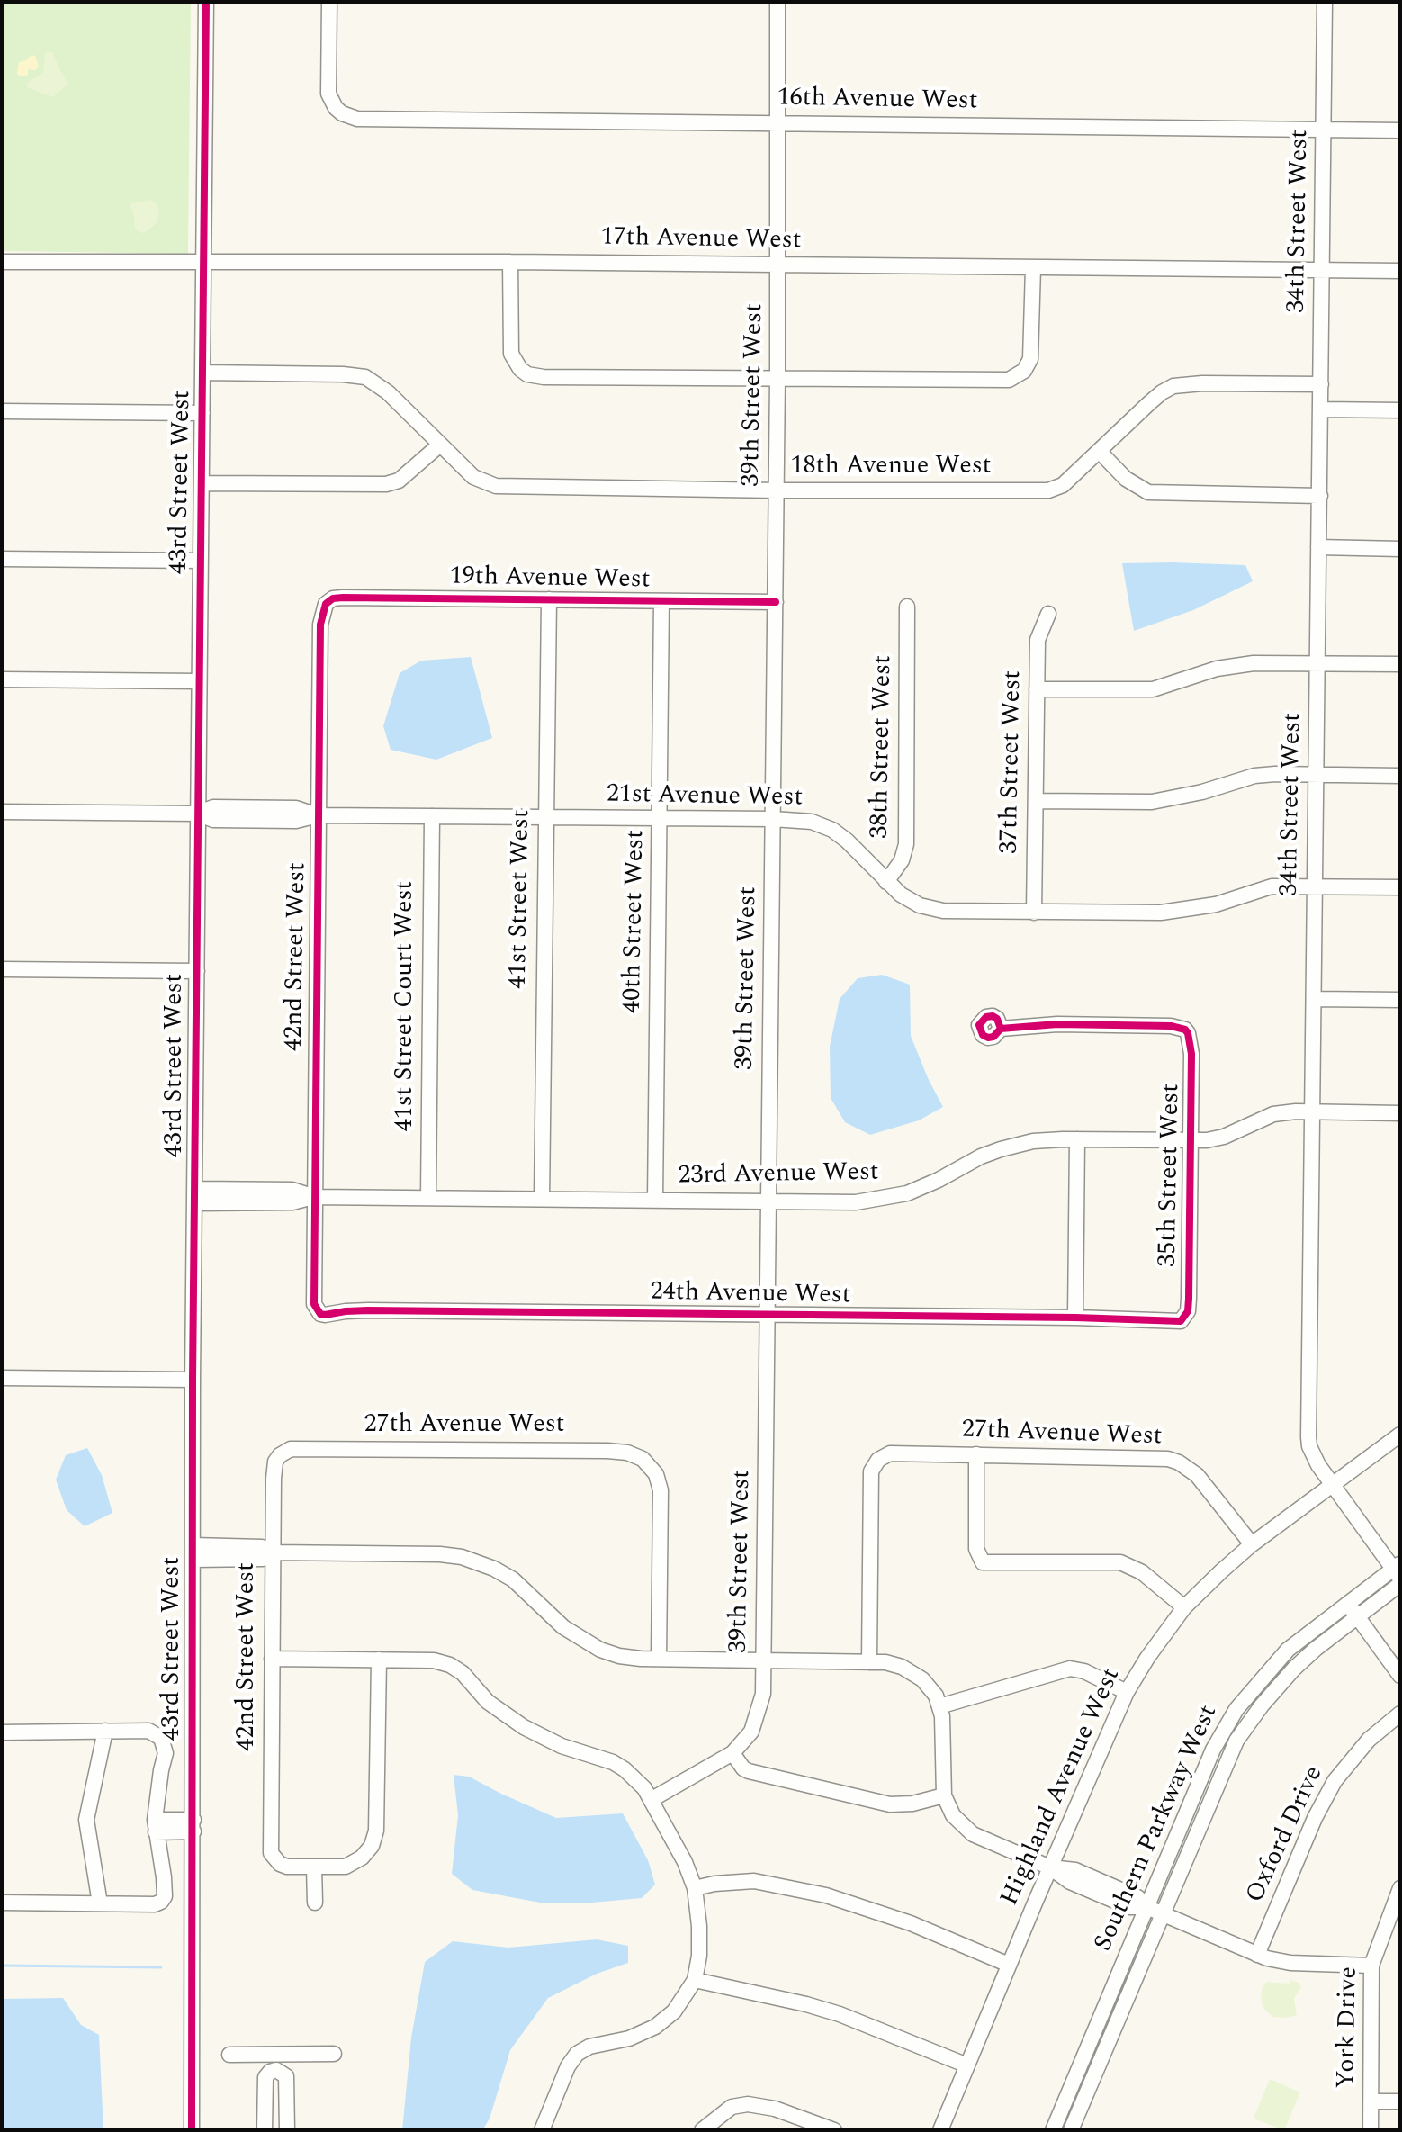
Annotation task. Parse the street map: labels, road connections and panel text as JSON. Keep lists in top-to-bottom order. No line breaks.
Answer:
{"streets":{"street":["16th Avenue West","34th Street West","17th Avenue West","39th Street West","18th Avenue West","43rd Street West","19th Avenue West","38th Street West","37th Street West","21st Avenue West","41st Street West","40th Street West","42nd Street West","41st Street Court West","23rd Avenue West","35th Street West","24th Avenue West","27th Avenue West","Highland Avenue West","Southern Parkway West","Oxford Drive","York Drive"]},"crossings":[["16th Avenue West","34th Street West"],["16th Avenue West","39th Street West"],["34th Street West","17th Avenue West"],["34th Street West","18th Avenue West"],["34th Street West","21st Avenue West"],["34th Street West","23rd Avenue West"],["34th Street West","Highland Avenue West"],["34th Street West","Southern Parkway West"],["17th Avenue West","39th Street West"],["17th Avenue West","43rd Street West"],["39th Street West","18th Avenue West"],["39th Street West","19th Avenue West"],["39th Street West","21st Avenue West"],["39th Street West","23rd Avenue West"],["39th Street West","24th Avenue West"],["18th Avenue West","43rd Street West"],["43rd Street West","21st Avenue West"],["43rd Street West","23rd Avenue West"],["19th Avenue West","41st Street West"],["19th Avenue West","40th Street West"],["19th Avenue West","42nd Street West"],["38th Street West","21st Avenue West"],["37th Street West","21st Avenue West"],["21st Avenue West","41st Street West"],["21st Avenue West","40th Street West"],["21st Avenue West","42nd Street West"],["21st Avenue West","41st Street Court West"],["41st Street West","23rd Avenue West"],["40th Street West","23rd Avenue West"],["42nd Street West","23rd Avenue West"],["42nd Street West","24th Avenue West"],["42nd Street West","27th Avenue West"],["41st Street Court West","23rd Avenue West"],["23rd Avenue West","35th Street West"],["35th Street West","24th Avenue West"],["27th Avenue West","Highland Avenue West"]]}
